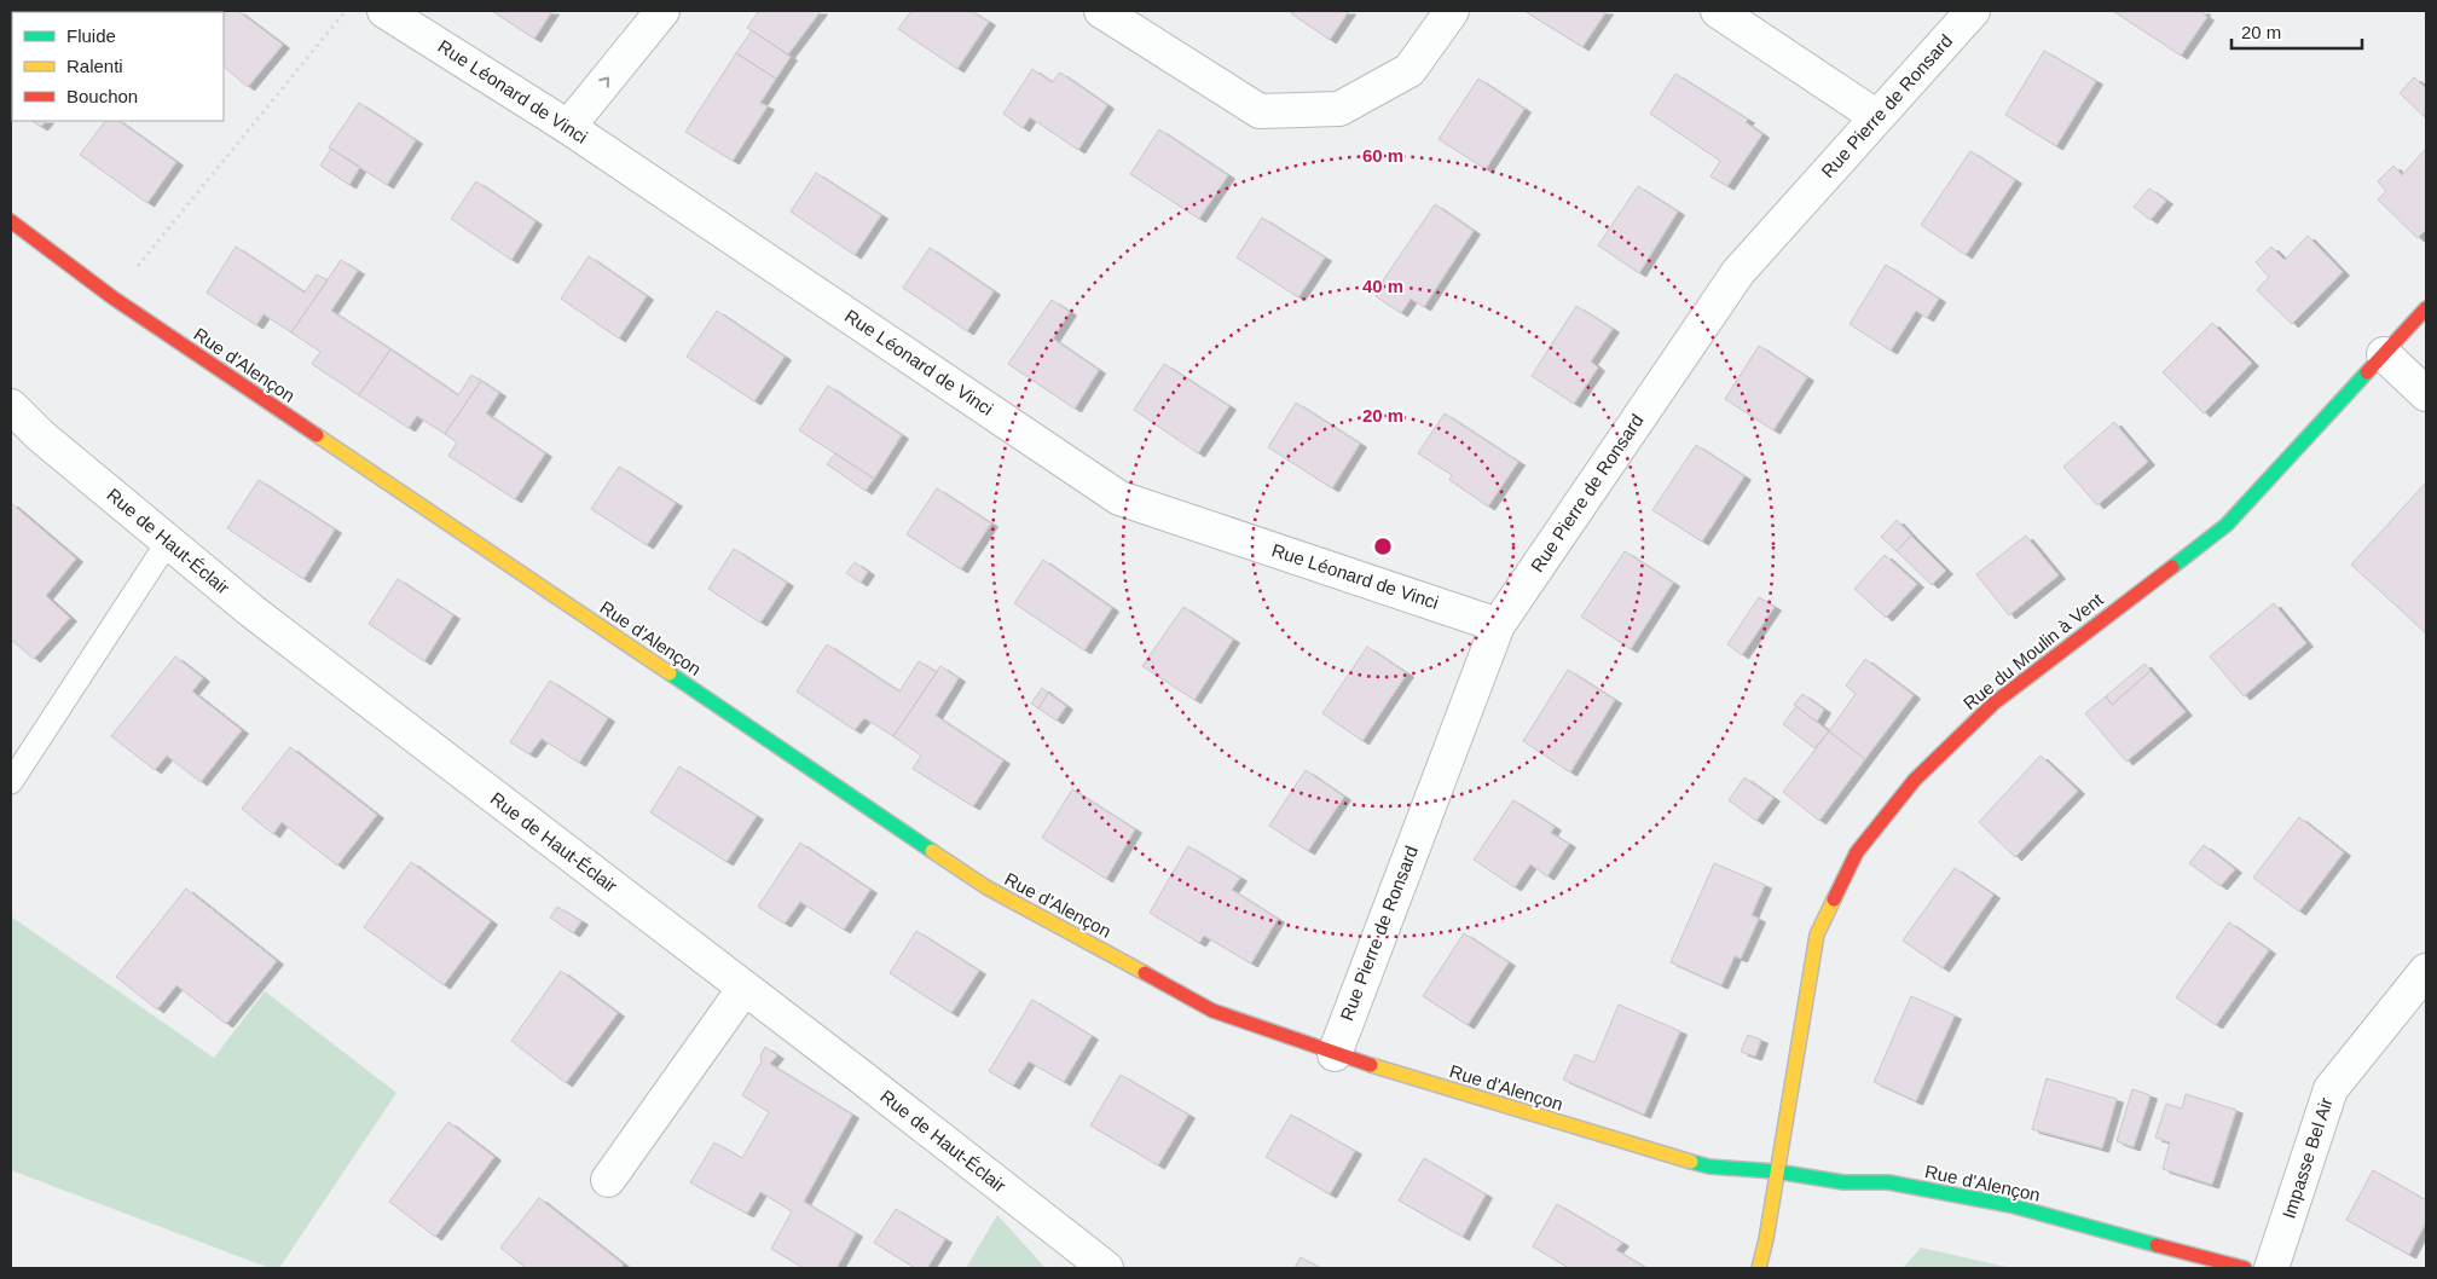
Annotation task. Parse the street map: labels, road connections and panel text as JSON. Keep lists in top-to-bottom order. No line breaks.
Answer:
{"streets":{"street":["Rue Léonard de Vinci","Rue Pierre de Ronsard","Rue d'Alençon","Rue de Haut-Éclair","Rue du Moulin à Vent","Impasse Bel Air"]},"crossings":[["Rue Léonard de Vinci","Rue Pierre de Ronsard"],["Rue Pierre de Ronsard","Rue d'Alençon"],["Rue d'Alençon","Rue du Moulin à Vent"]],"legend":["Fluide","Ralenti","Bouchon"],"scale_bar":"20 m","rings":["60 m","40 m","20 m"]}
